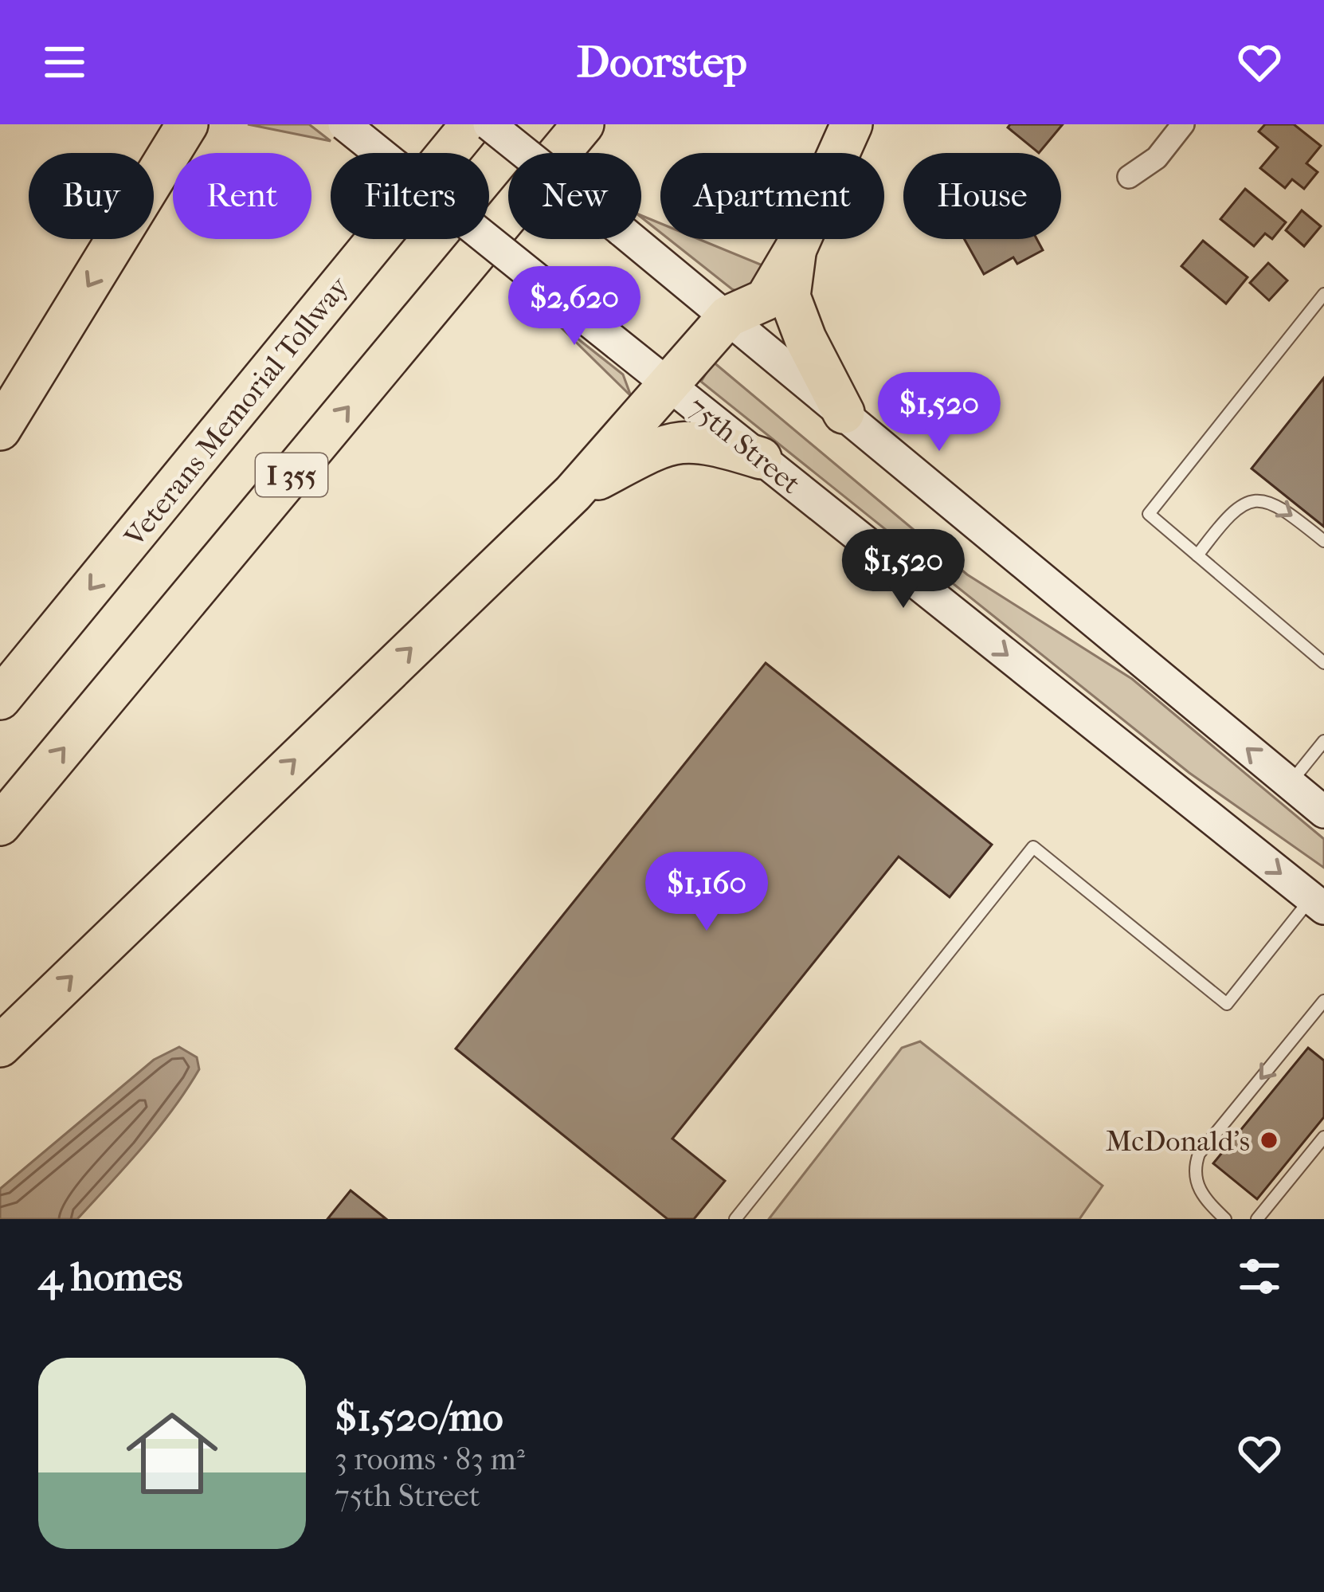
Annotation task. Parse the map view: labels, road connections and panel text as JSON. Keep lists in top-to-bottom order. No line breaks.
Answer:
{"streets":{"highway":["Veterans Memorial Tollway","I 355"],"main road":["75th Street"]},"places":["McDonald's"],"page":{"header":"Doorstep","chip":["Buy","Rent","Filters","New","Apartment","House"],"price":["$2,620","$1,520","$1,520","$1,160"],"heading":"4 homes","list":[{"name":"$1,520/mo","note":"3 rooms · 83 m² · 75th Street"}]}}
